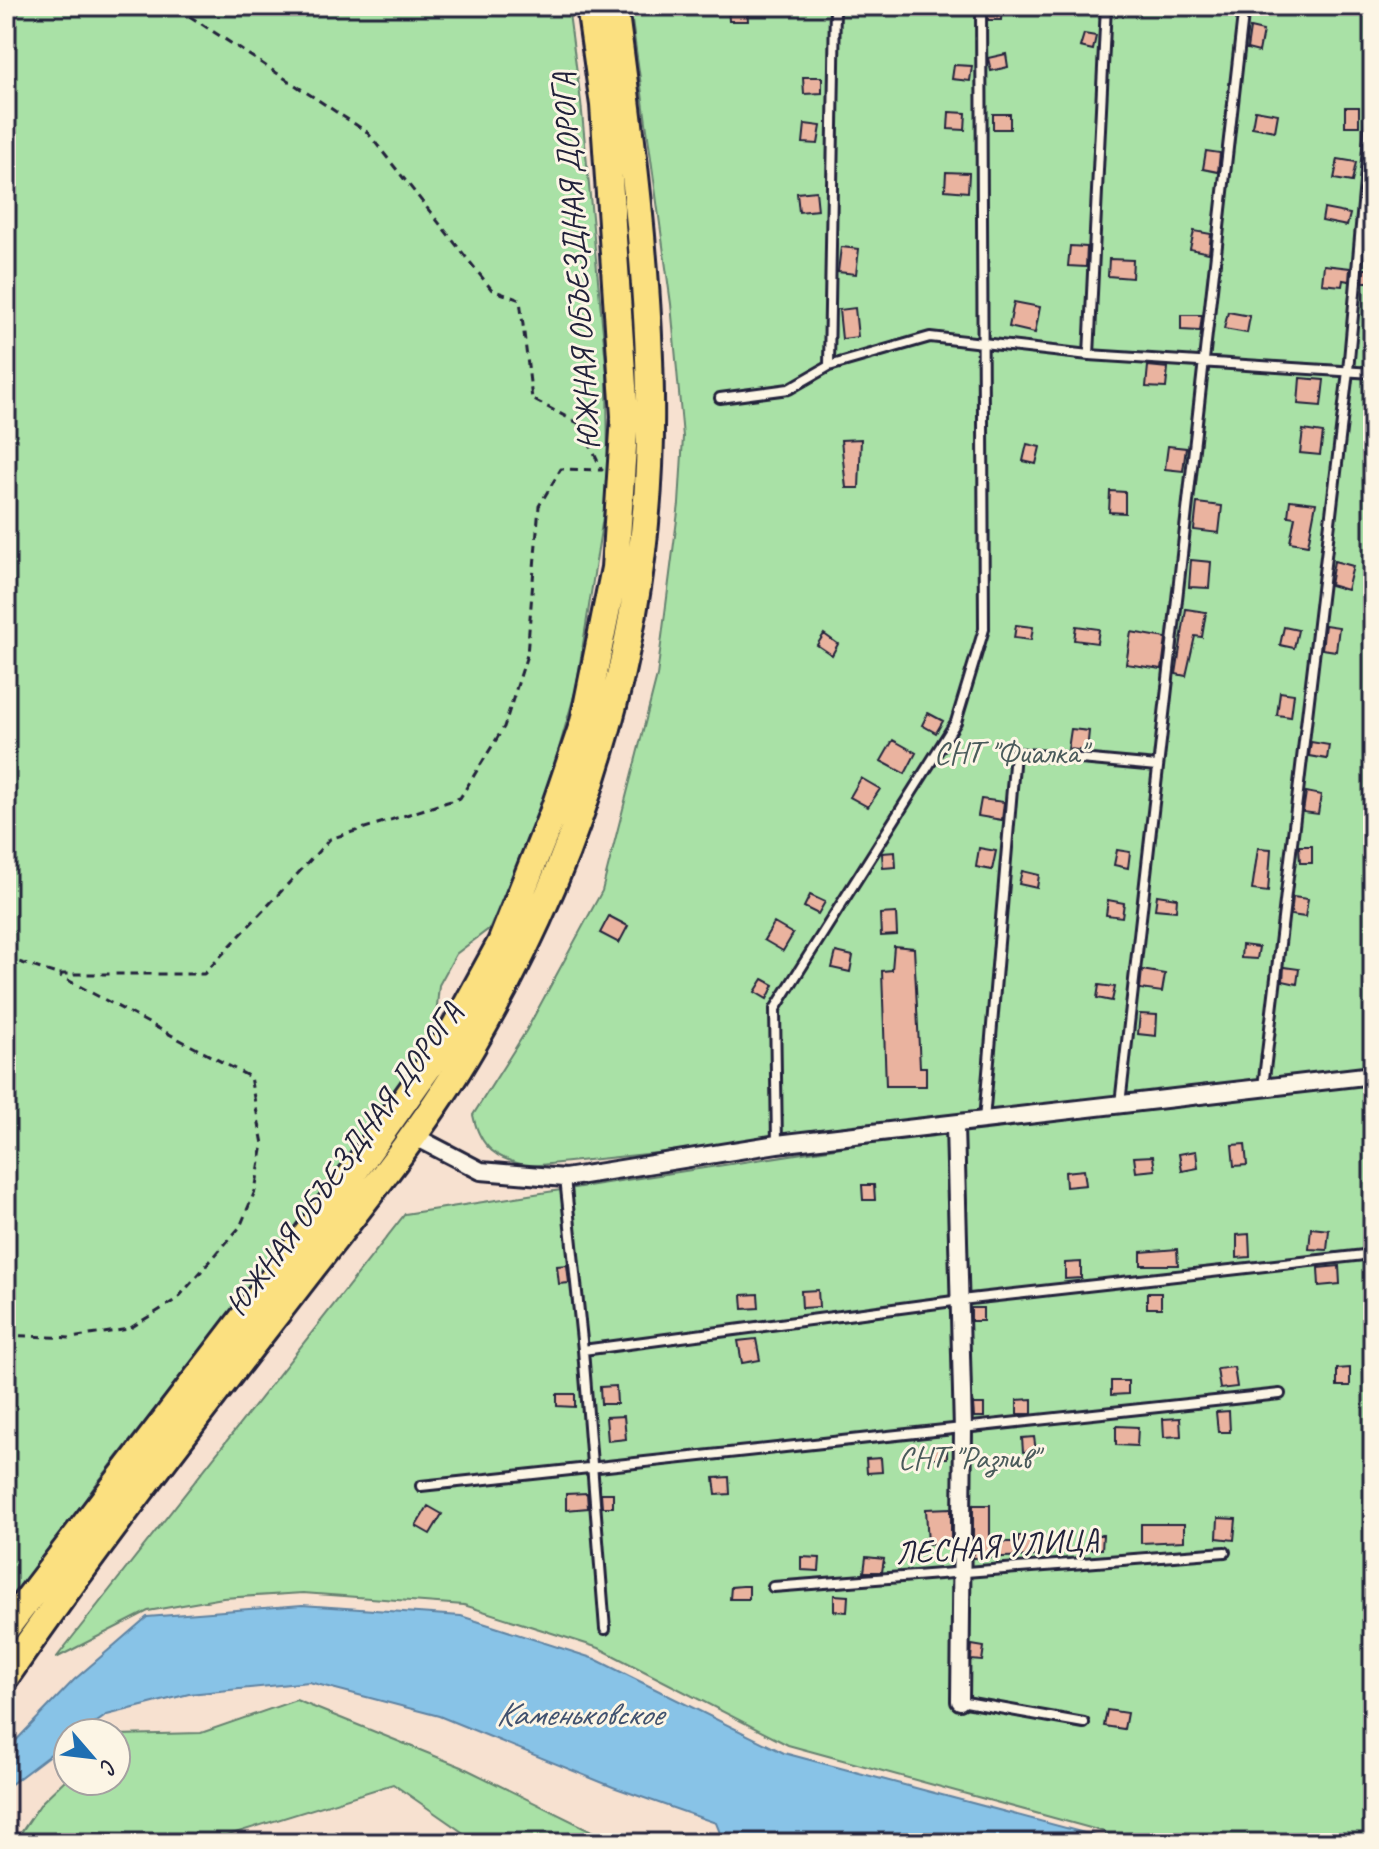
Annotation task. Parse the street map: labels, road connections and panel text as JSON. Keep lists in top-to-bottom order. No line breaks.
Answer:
{"streets":{"main road":["ЮЖНАЯ ОБЪЕЗДНАЯ ДОРОГА"],"lane":["ЛЕСНАЯ УЛИЦА"]},"water":["Каменьковское"],"parks":["СНТ \"Фиалка\"","СНТ \"Разлив\""],"north":"bottom right"}
